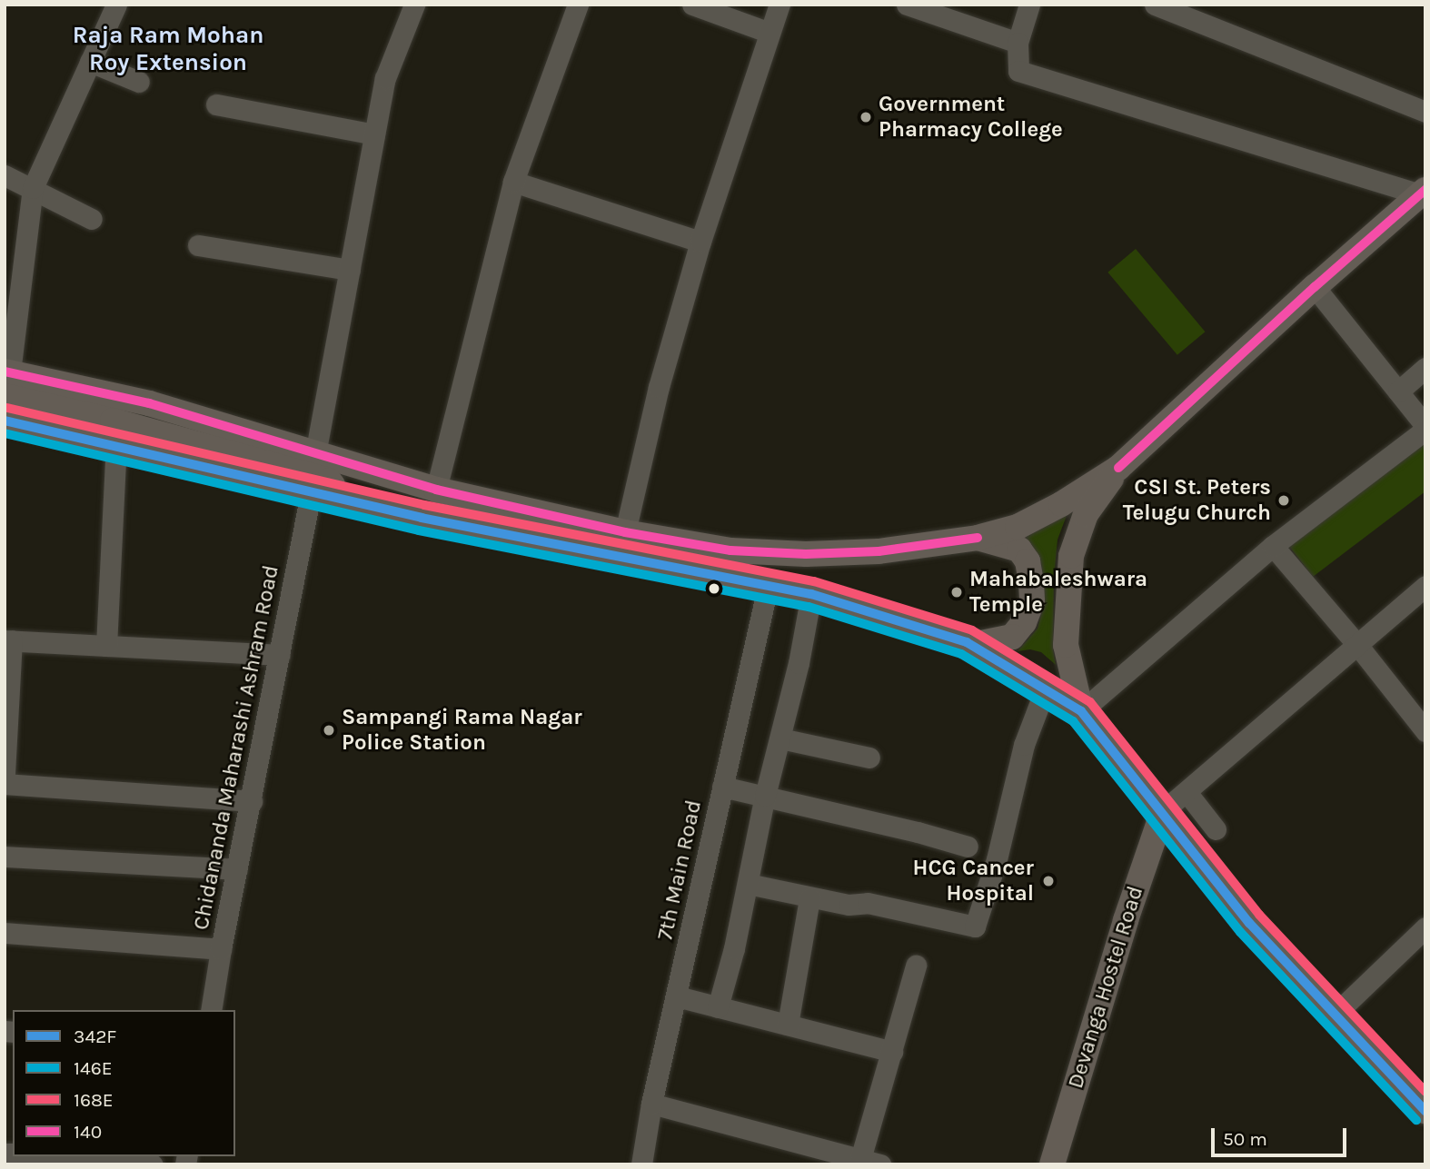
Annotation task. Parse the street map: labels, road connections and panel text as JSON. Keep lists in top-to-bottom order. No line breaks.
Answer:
{"streets":{"main road":["Devanga Hostel Road"],"street":["Chidananda Maharashi Ashram Road","7th Main Road"]},"districts":["Raja Ram Mohan Roy Extension"],"places":["Government Pharmacy College","CSI St. Peters Telugu Church","Mahabaleshwara Temple","Sampangi Rama Nagar Police Station","HCG Cancer Hospital"],"lines":["transit line 140","transit line 168E","transit line 342F","transit line 146E"],"legend":["342F","146E","168E","140"],"scale_bar":"50 m"}
